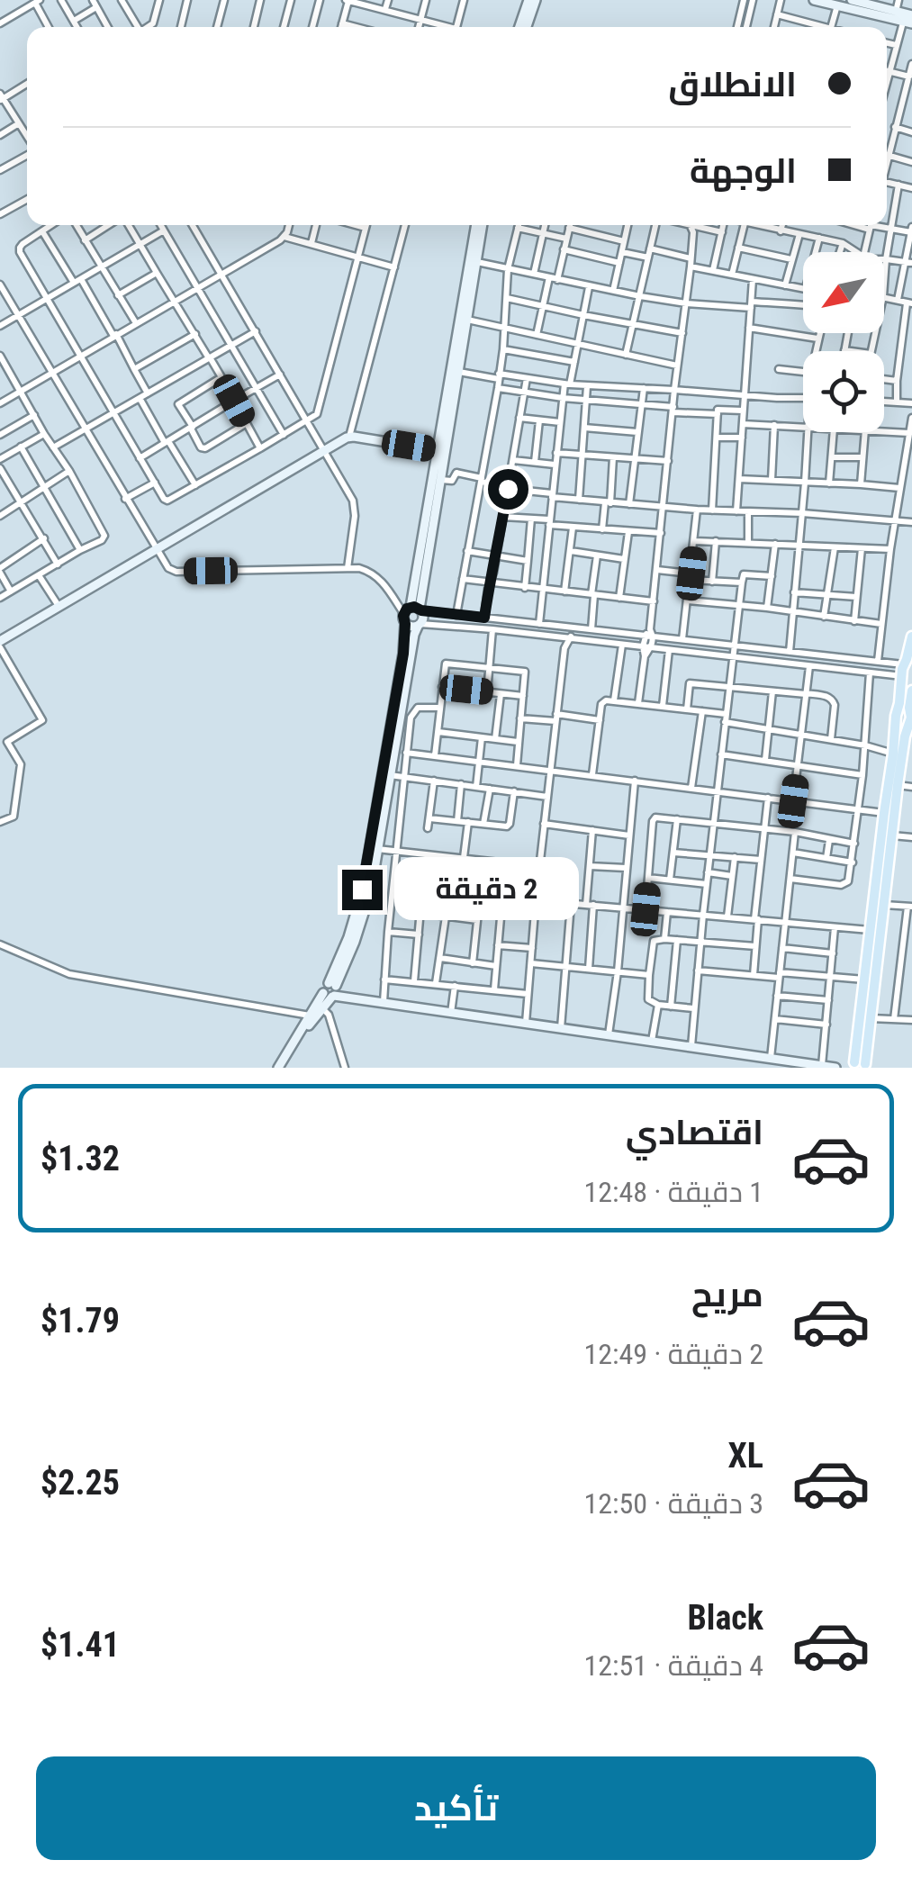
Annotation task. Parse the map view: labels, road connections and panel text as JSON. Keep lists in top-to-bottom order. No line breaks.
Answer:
{"north":"bottom left","page":{"banner":["الانطلاق","الوجهة"],"bubble":"2 دقيقة","list":[{"name":"اقتصادي","note":"1 دقيقة · 12:48","value":"$1.32"},{"name":"مريح","note":"2 دقيقة · 12:49","value":"$1.79"},{"name":"XL","note":"3 دقيقة · 12:50","value":"$2.25"},{"name":"Black","note":"4 دقيقة · 12:51","value":"$1.41"}],"buttons":"تأكيد"}}
